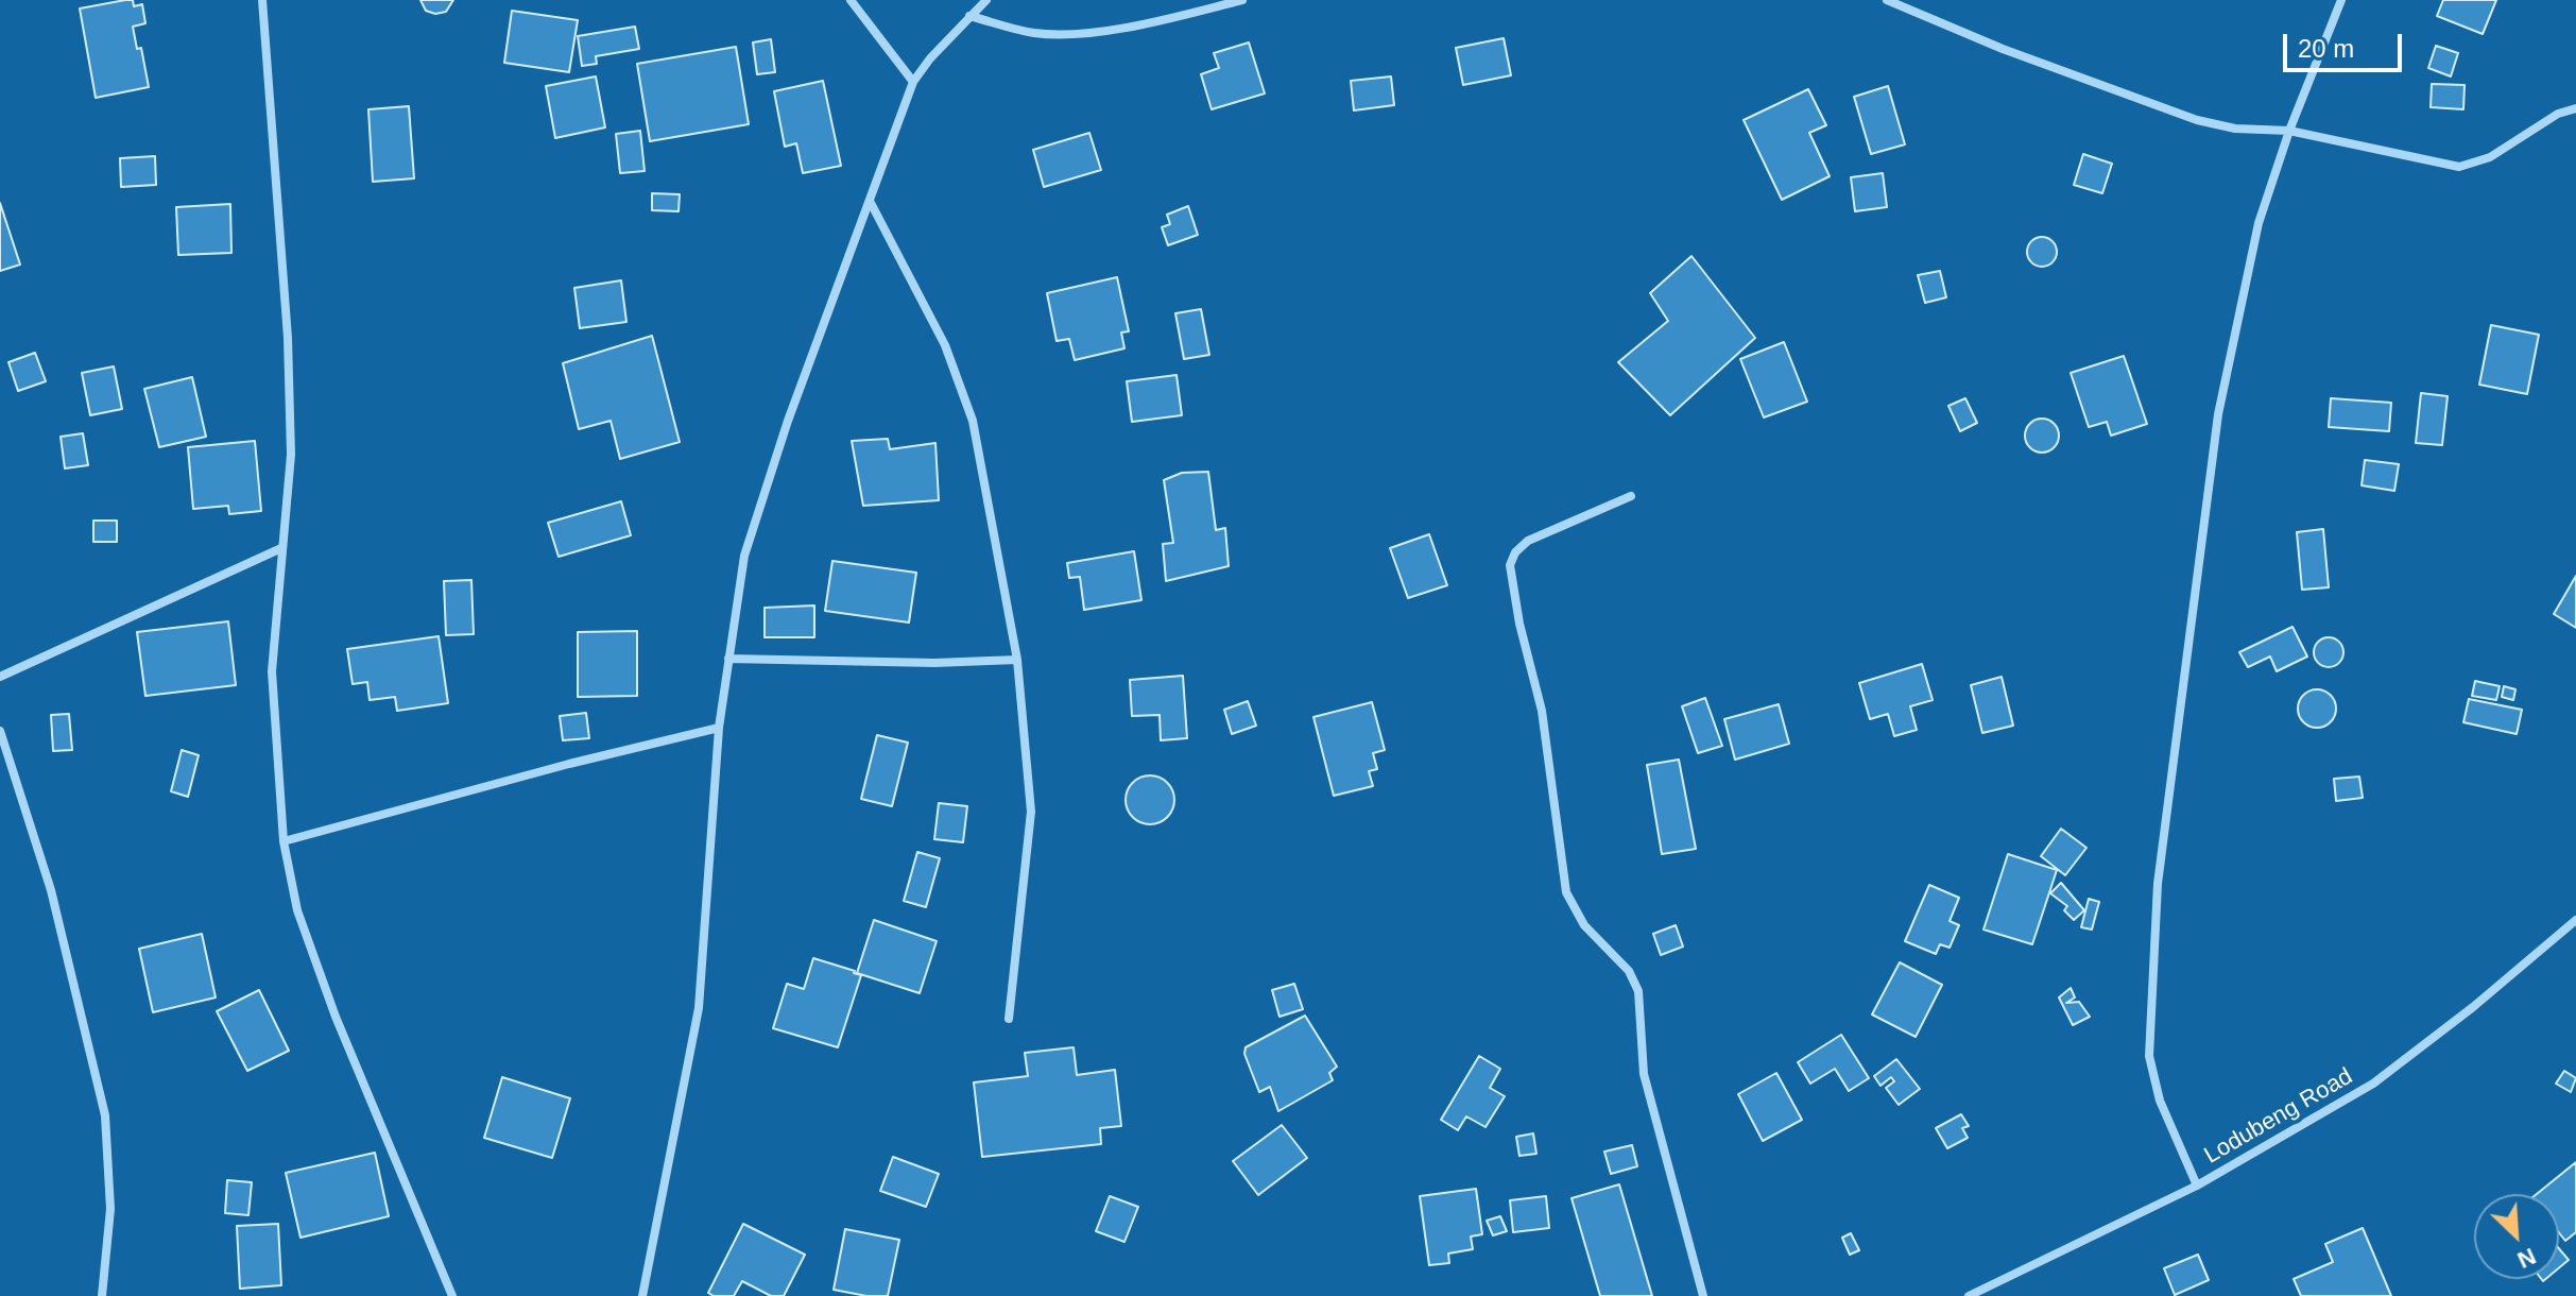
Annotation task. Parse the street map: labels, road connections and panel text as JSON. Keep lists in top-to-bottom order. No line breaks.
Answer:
{"streets":{"street":["Lodubeng Road"]},"scale_bar":"20 m","north":"bottom right"}
